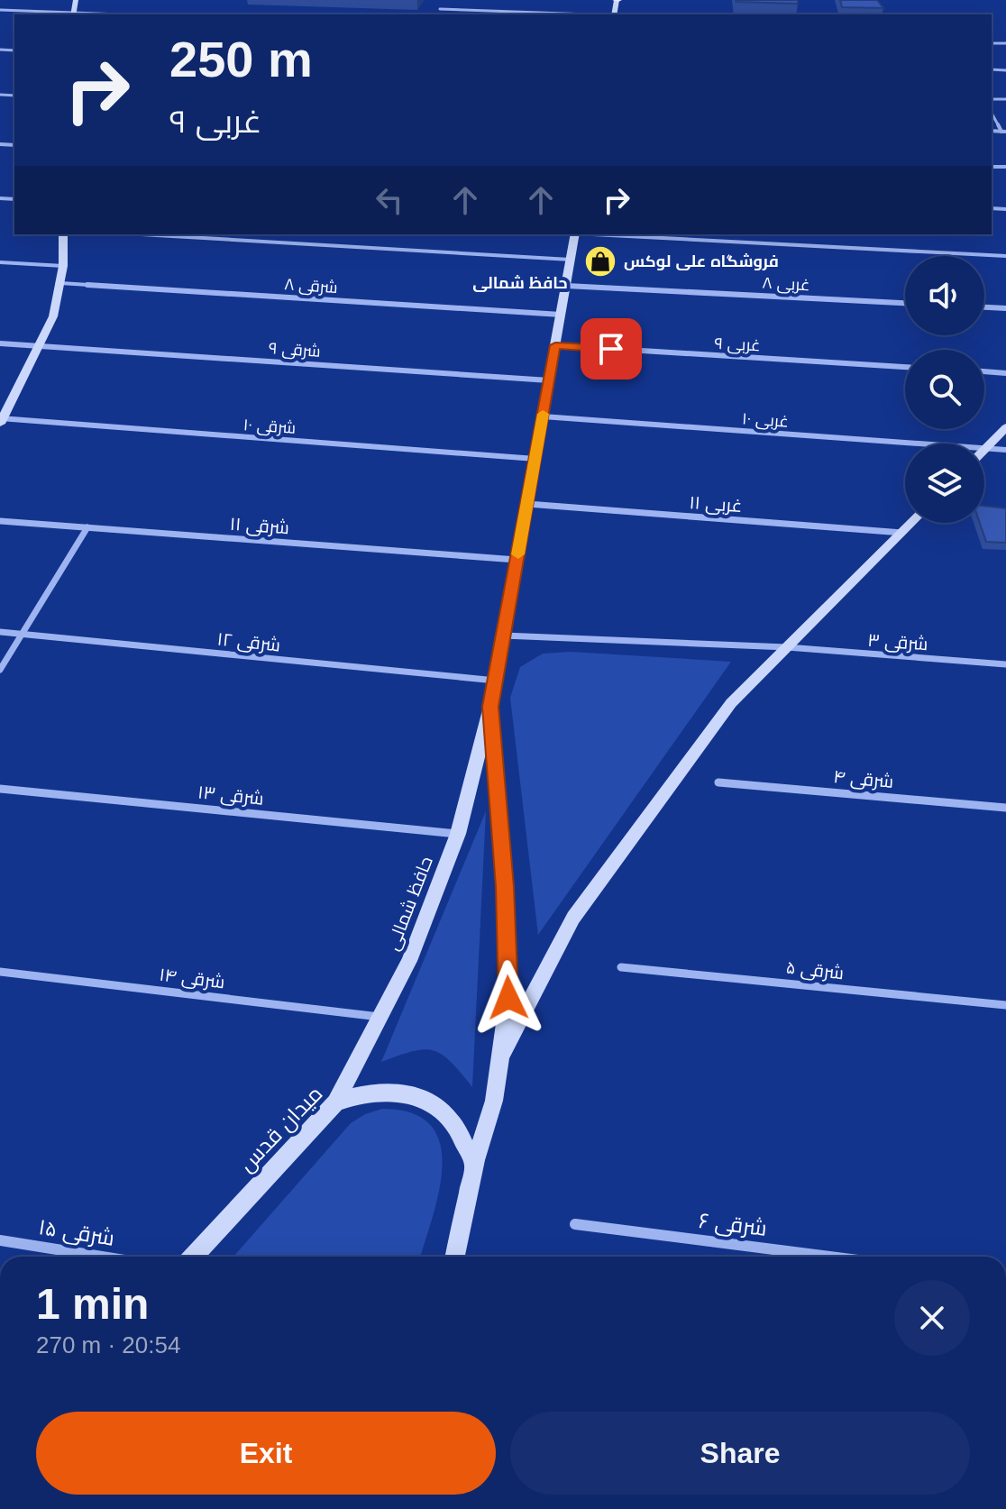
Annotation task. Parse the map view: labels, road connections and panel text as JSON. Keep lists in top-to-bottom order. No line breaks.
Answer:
{"streets":{"main road":["حافظ شمالی","میدان قدس"],"street":["۸ غربی","۸ شرقی","۹ غربی","شرقی ۹","۱۰ غربی","شرقی ۱۰","۱۱ غربی","۱۱ شرقی","۱۲ شرقی","۳ شرقی","۴ شرقی","۱۳ شرقی","۵ شرقی","۱۴ شرقی","۶ شرقی","۱۵ شرقی"]},"crossings":[["۸ غربی","حافظ شمالی"],["۸ شرقی","حافظ شمالی"],["۹ غربی","حافظ شمالی"],["شرقی ۹","حافظ شمالی"],["۱۰ غربی","حافظ شمالی"],["شرقی ۱۰","حافظ شمالی"],["۱۱ غربی","حافظ شمالی"],["۱۱ شرقی","حافظ شمالی"],["۱۲ شرقی","حافظ شمالی"],["۳ شرقی","حافظ شمالی"],["۱۳ شرقی","حافظ شمالی"],["حافظ شمالی","۱۴ شرقی"],["حافظ شمالی","میدان قدس"]],"districts":["حافظ شمالی"],"places":{"shop":["فروشگاه علی لوکس"]},"page":{"turn":["250 m","۹ غربی"],"heading":["1 min","270 m · 20:54"],"buttons":["Exit","Share"]}}
